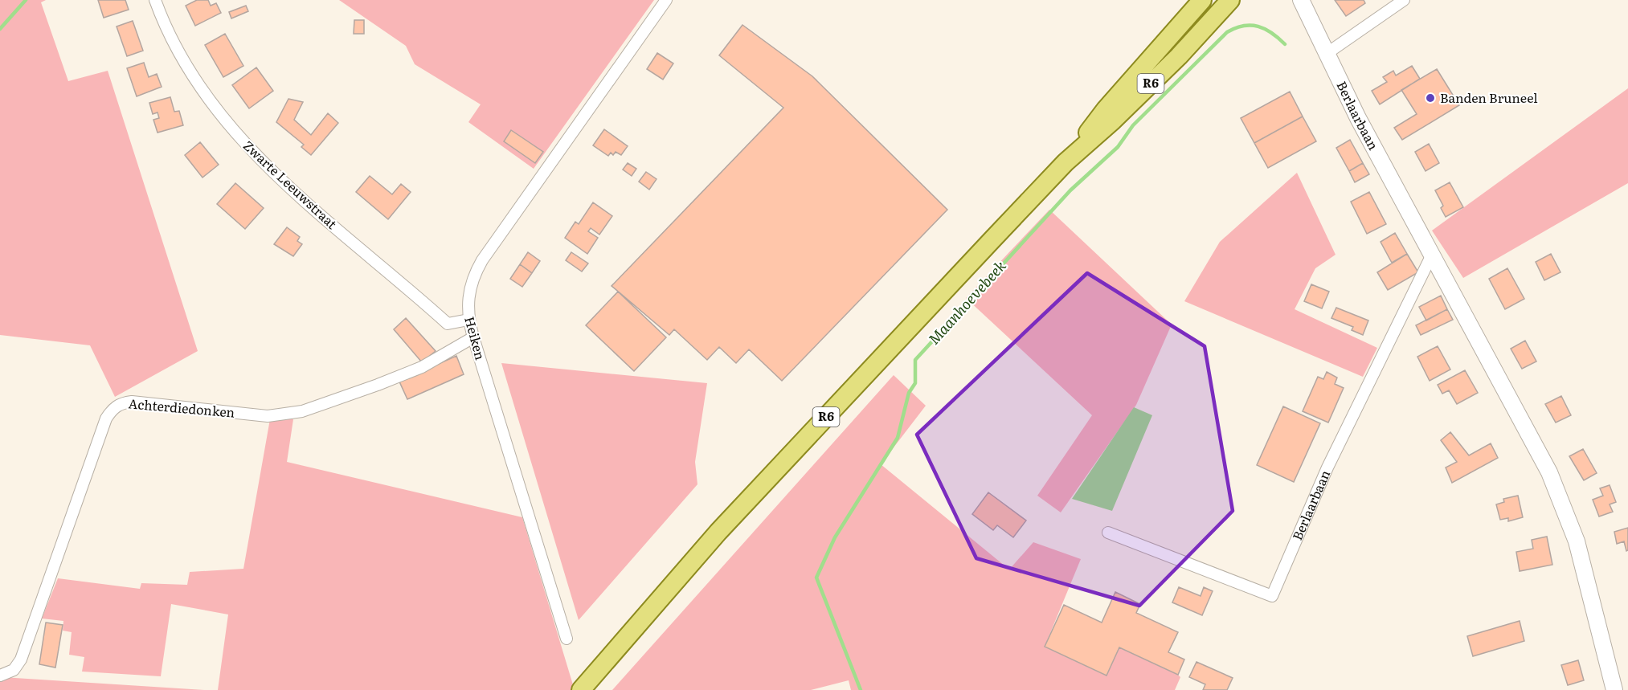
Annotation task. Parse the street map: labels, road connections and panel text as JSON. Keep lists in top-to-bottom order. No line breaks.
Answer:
{"streets":{"main road":["R6"],"street":["Berlaarbaan","Zwarte Leeuwstraat","Heiken","Achterdiedonken"]},"crossings":[["Zwarte Leeuwstraat","Heiken"],["Heiken","Achterdiedonken"]],"water":["Maanhoevebeek"],"places":["Banden Bruneel"]}
